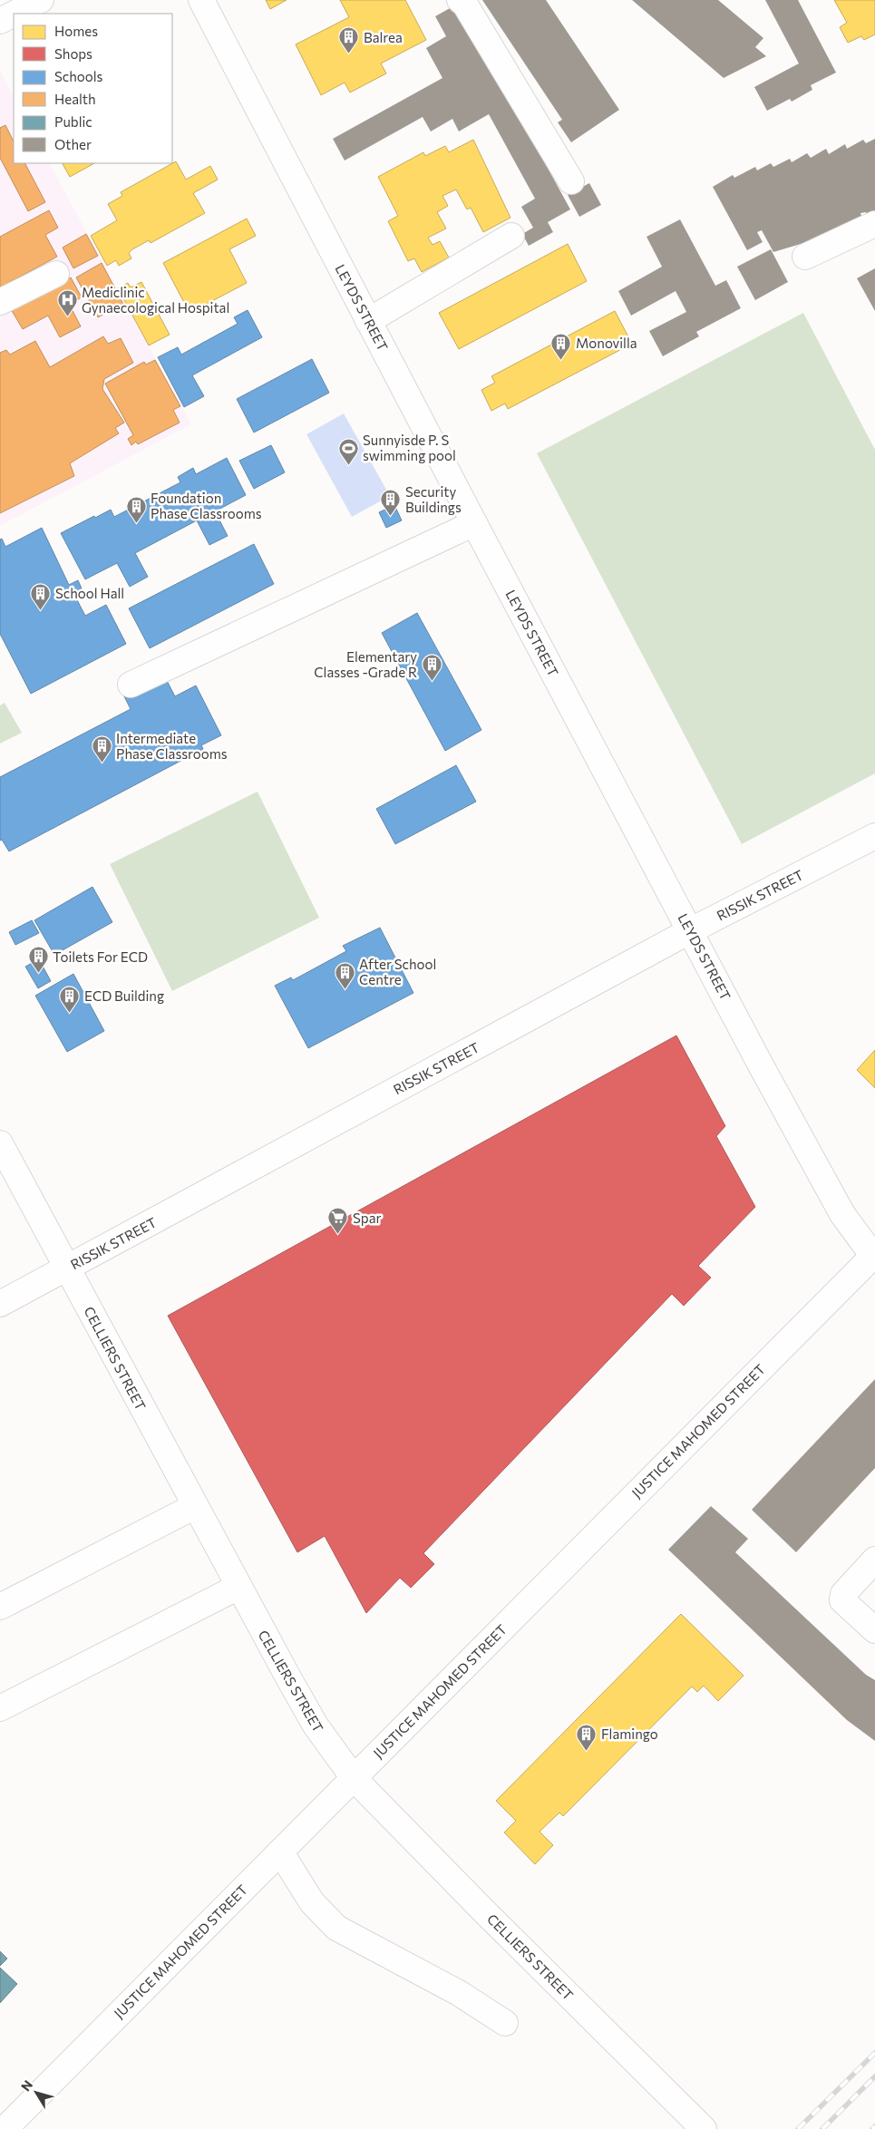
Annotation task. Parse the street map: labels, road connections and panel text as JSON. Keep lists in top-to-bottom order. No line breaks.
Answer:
{"streets":{"street":["LEYDS STREET","RISSIK STREET","CELLIERS STREET","JUSTICE MAHOMED STREET"]},"crossings":[["LEYDS STREET","RISSIK STREET"],["LEYDS STREET","JUSTICE MAHOMED STREET"],["RISSIK STREET","CELLIERS STREET"],["CELLIERS STREET","JUSTICE MAHOMED STREET"]],"places":{"building":["Balrea","Monovilla","Security Buildings","Foundation Phase Classrooms","School Hall","Elementary Classes -Grade R","Intermediate Phase Classrooms","Toilets For ECD","After School Centre","ECD Building","Flamingo"],"hospital":["Mediclinic Gynaecological Hospital"],"sports":["Sunnyisde P. S swimming pool"],"supermarket":["Spar"]},"legend":["Homes","Shops","Schools","Health","Public","Other"],"north":"top left"}
